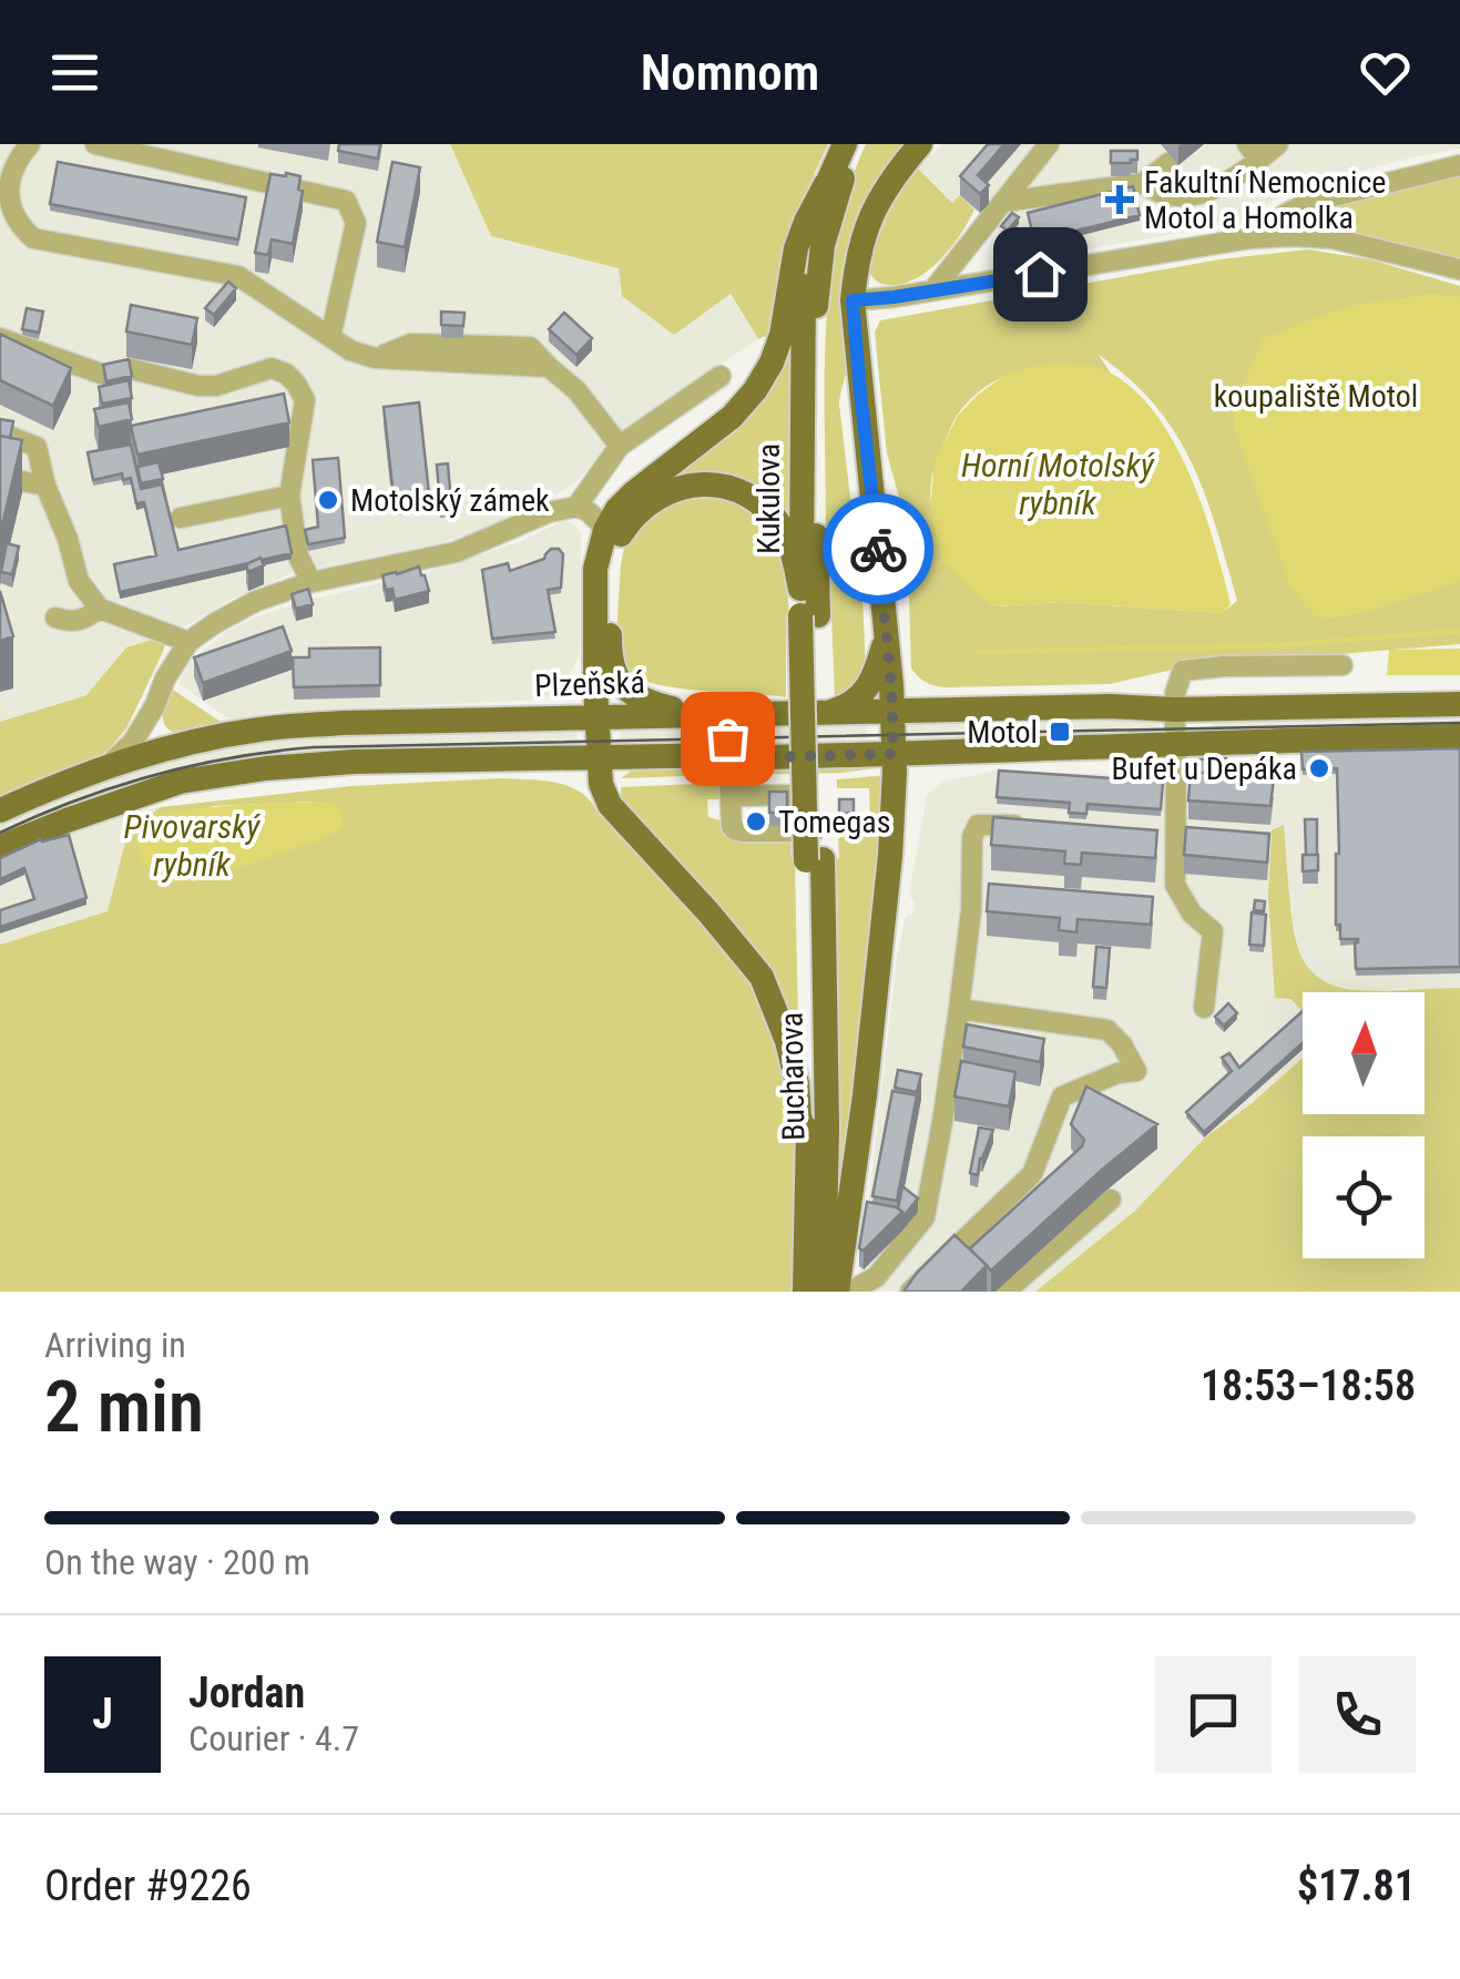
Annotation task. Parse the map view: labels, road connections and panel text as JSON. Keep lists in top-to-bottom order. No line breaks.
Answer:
{"streets":{"main road":["Kukulova","Plzeňská","Bucharova"]},"crossings":[["Kukulova","Bucharova"]],"water":["Horní Motolský rybník","Pivovarský rybník"],"parks":["koupaliště Motol"],"places":{"health":["Fakultní Nemocnice Motol a Homolka"],"other":["Motolský zámek","Bufet u Depáka","Tomegas"],"transit":["Motol"]},"north":"top","page":{"header":"Nomnom","heading":["2 min","Arriving in","18:53–18:58"],"panel":["Jordan","Courier · 4.7","Order #9226","$17.81"],"bar":"On the way · 200 m","round":"J"}}
